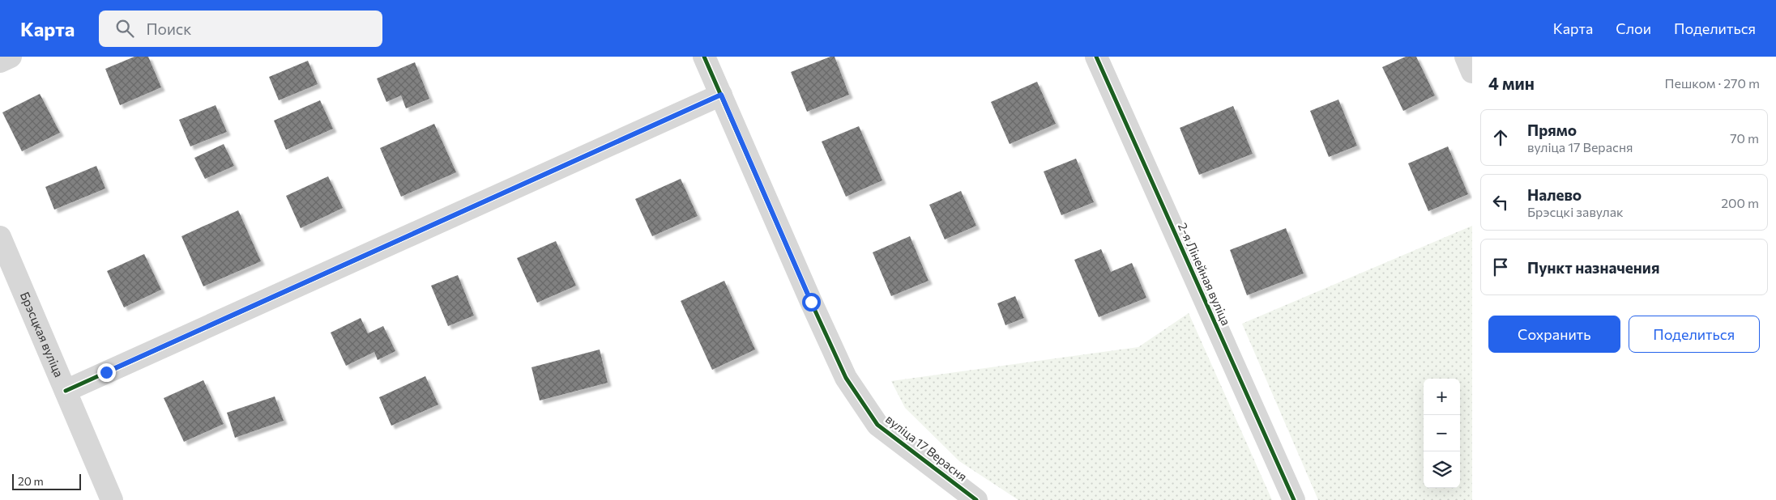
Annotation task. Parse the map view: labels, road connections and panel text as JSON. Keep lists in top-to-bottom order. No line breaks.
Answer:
{"streets":{"street":["2-я Лінейная вуліца","Брэсцкая вуліца","вуліца 17 Верасня"]},"scale_bar":"20 m","page":{"header":"Карта","search":"Поиск","nav":["Карта","Слои","Поделиться"],"heading":["4 мин","Пешком · 270 m"],"list":[["Прямо","вуліца 17 Верасня","70 m"],["Налево","Брэсцкі завулак","200 m"],"Пункт назначения"],"buttons":["Сохранить","Поделиться"],"map_buttons":["+","−"],"scale":"20 m"}}
